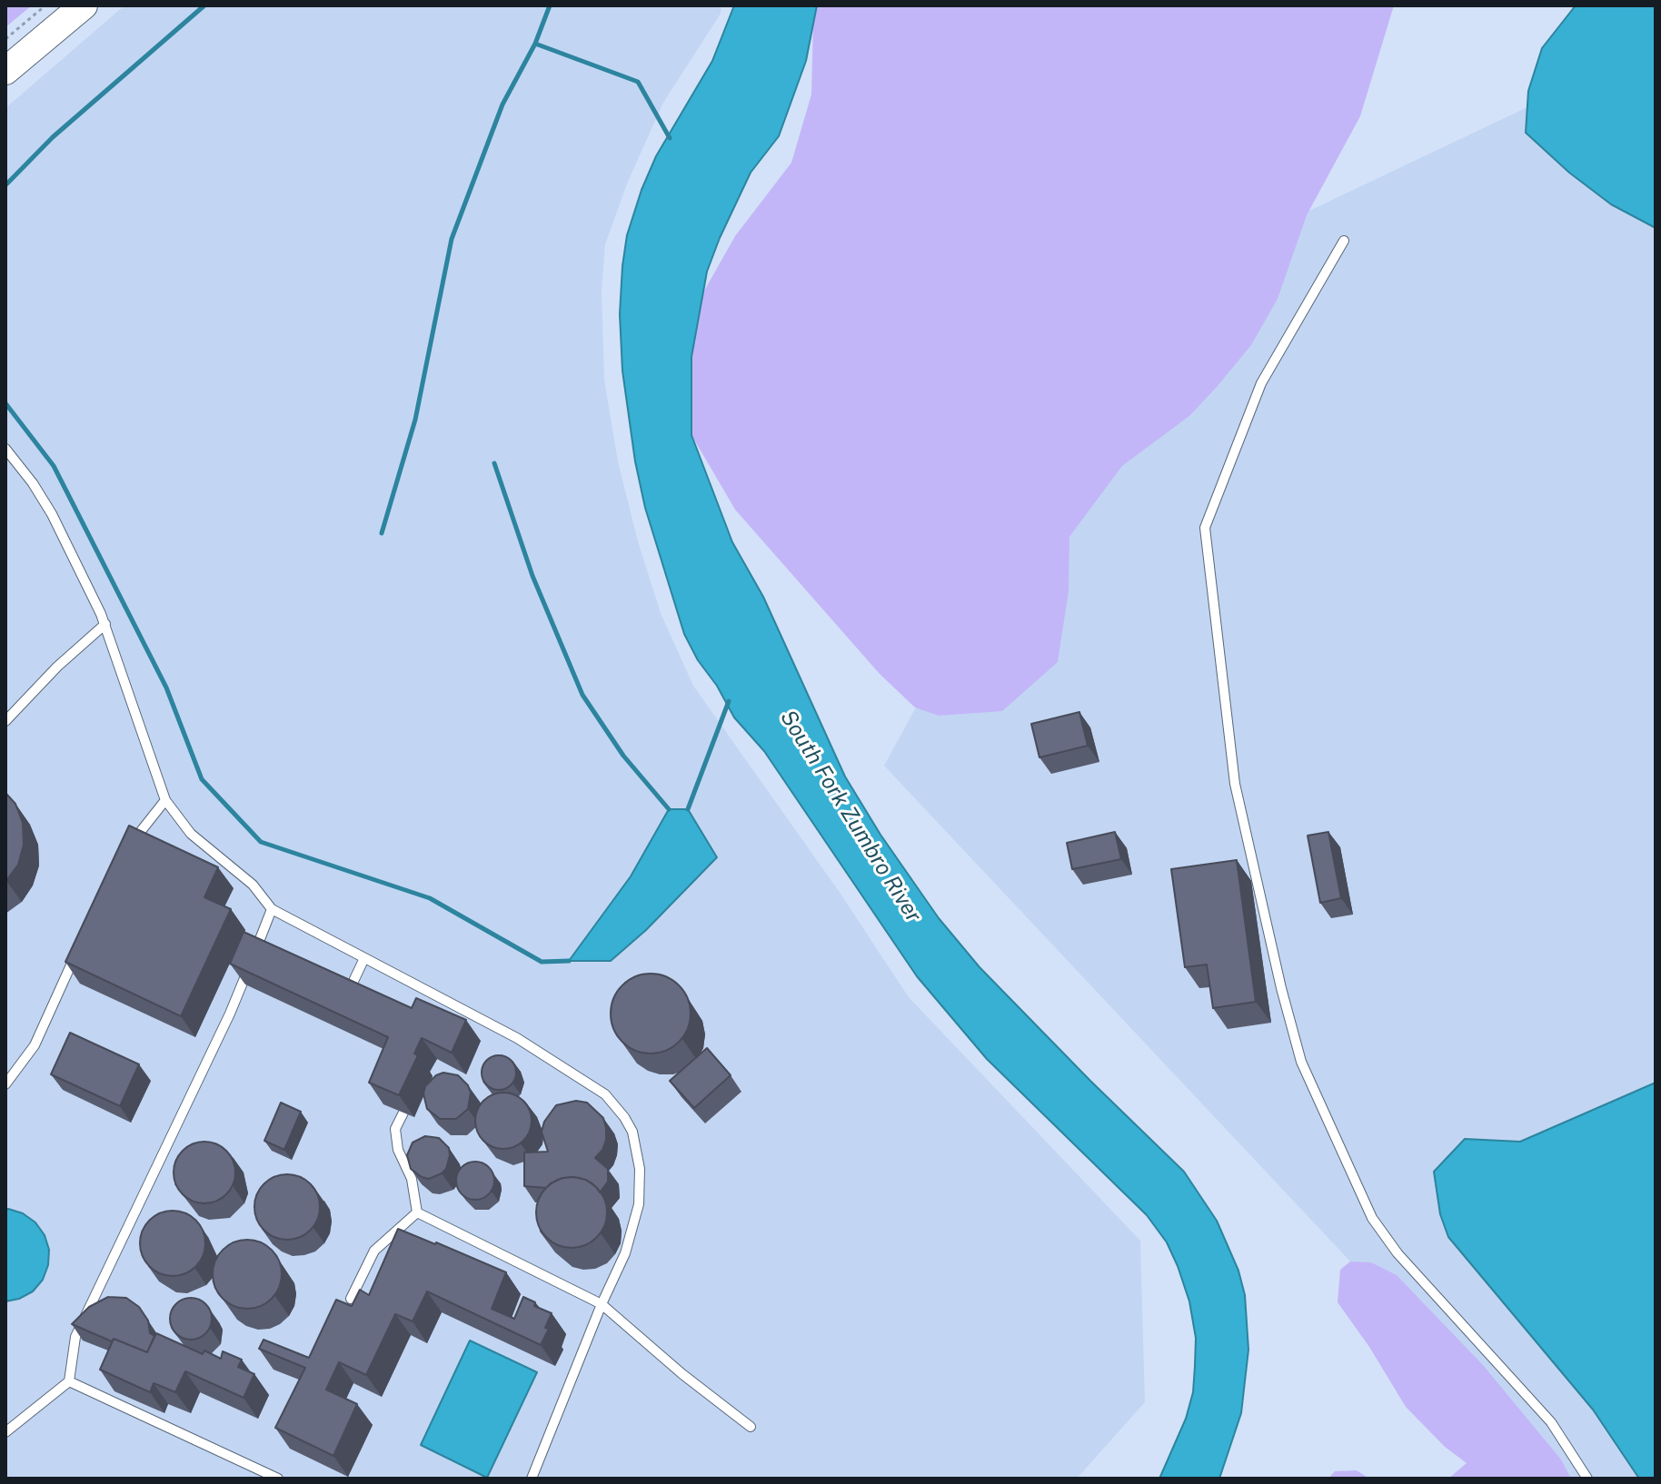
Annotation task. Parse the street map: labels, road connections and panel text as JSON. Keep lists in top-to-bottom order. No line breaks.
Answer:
{"water":["South Fork Zumbro River"]}
